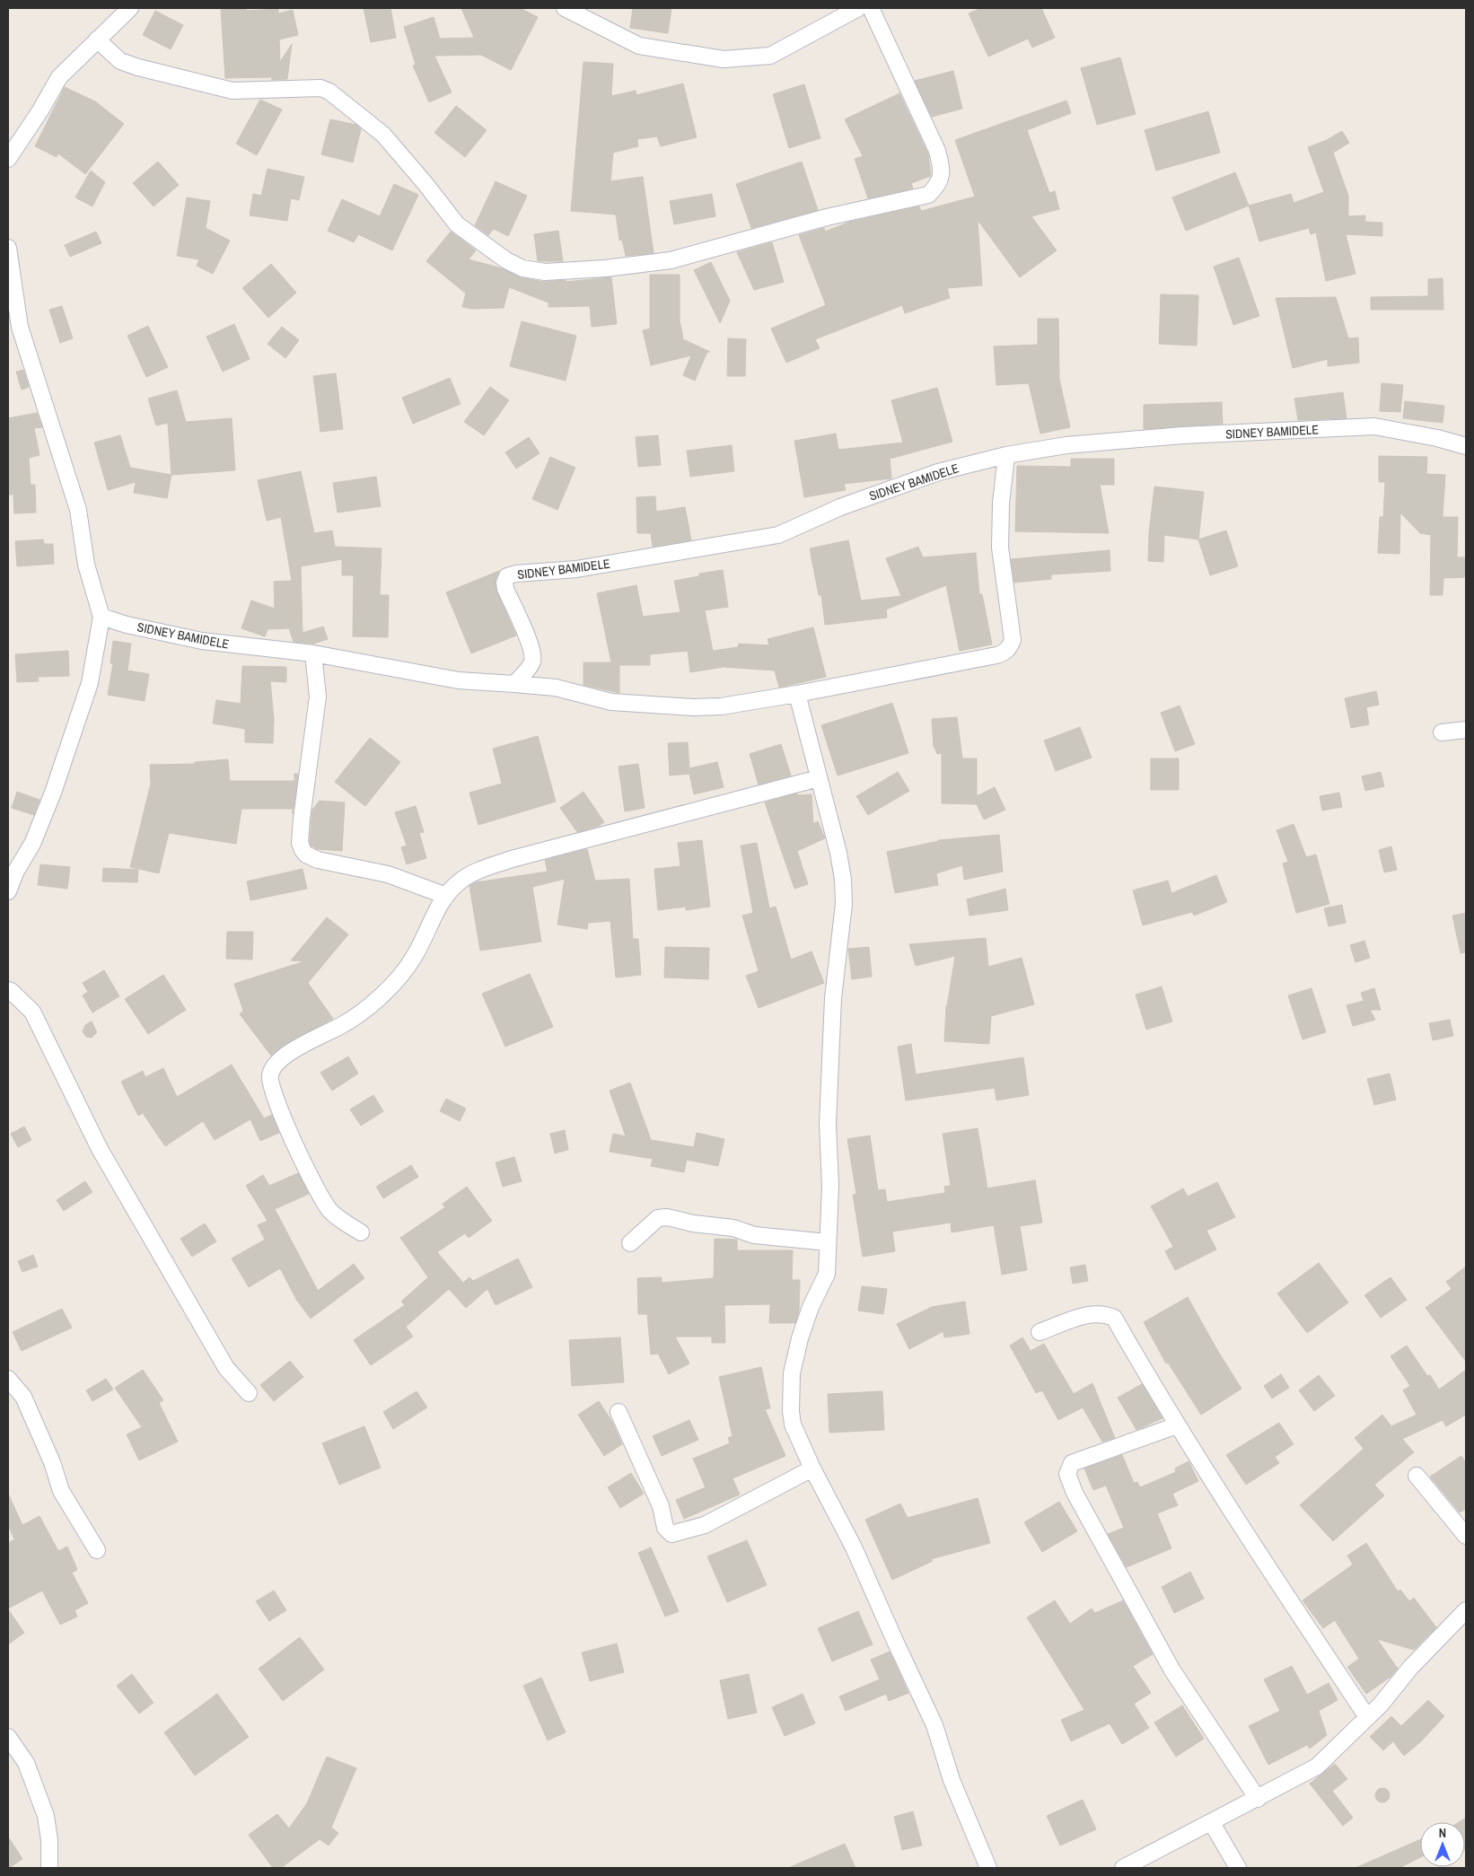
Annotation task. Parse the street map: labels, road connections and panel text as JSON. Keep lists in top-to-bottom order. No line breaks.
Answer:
{"streets":{"street":["SIDNEY BAMIDELE"]},"north":"top"}
